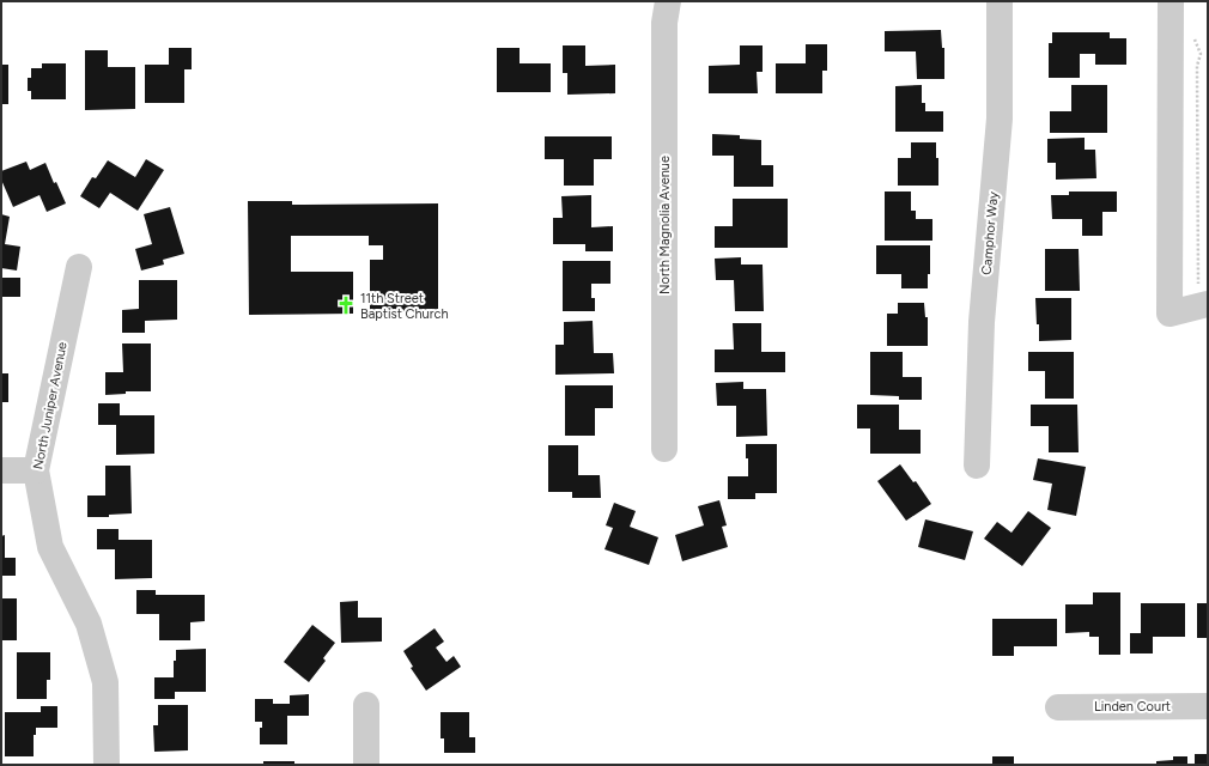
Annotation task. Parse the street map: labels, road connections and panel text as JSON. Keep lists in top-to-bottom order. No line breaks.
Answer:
{"streets":{"street":["North Magnolia Avenue","Camphor Way","North Juniper Avenue","Linden Court"]},"places":{"church":["11th Street Baptist Church"]}}
